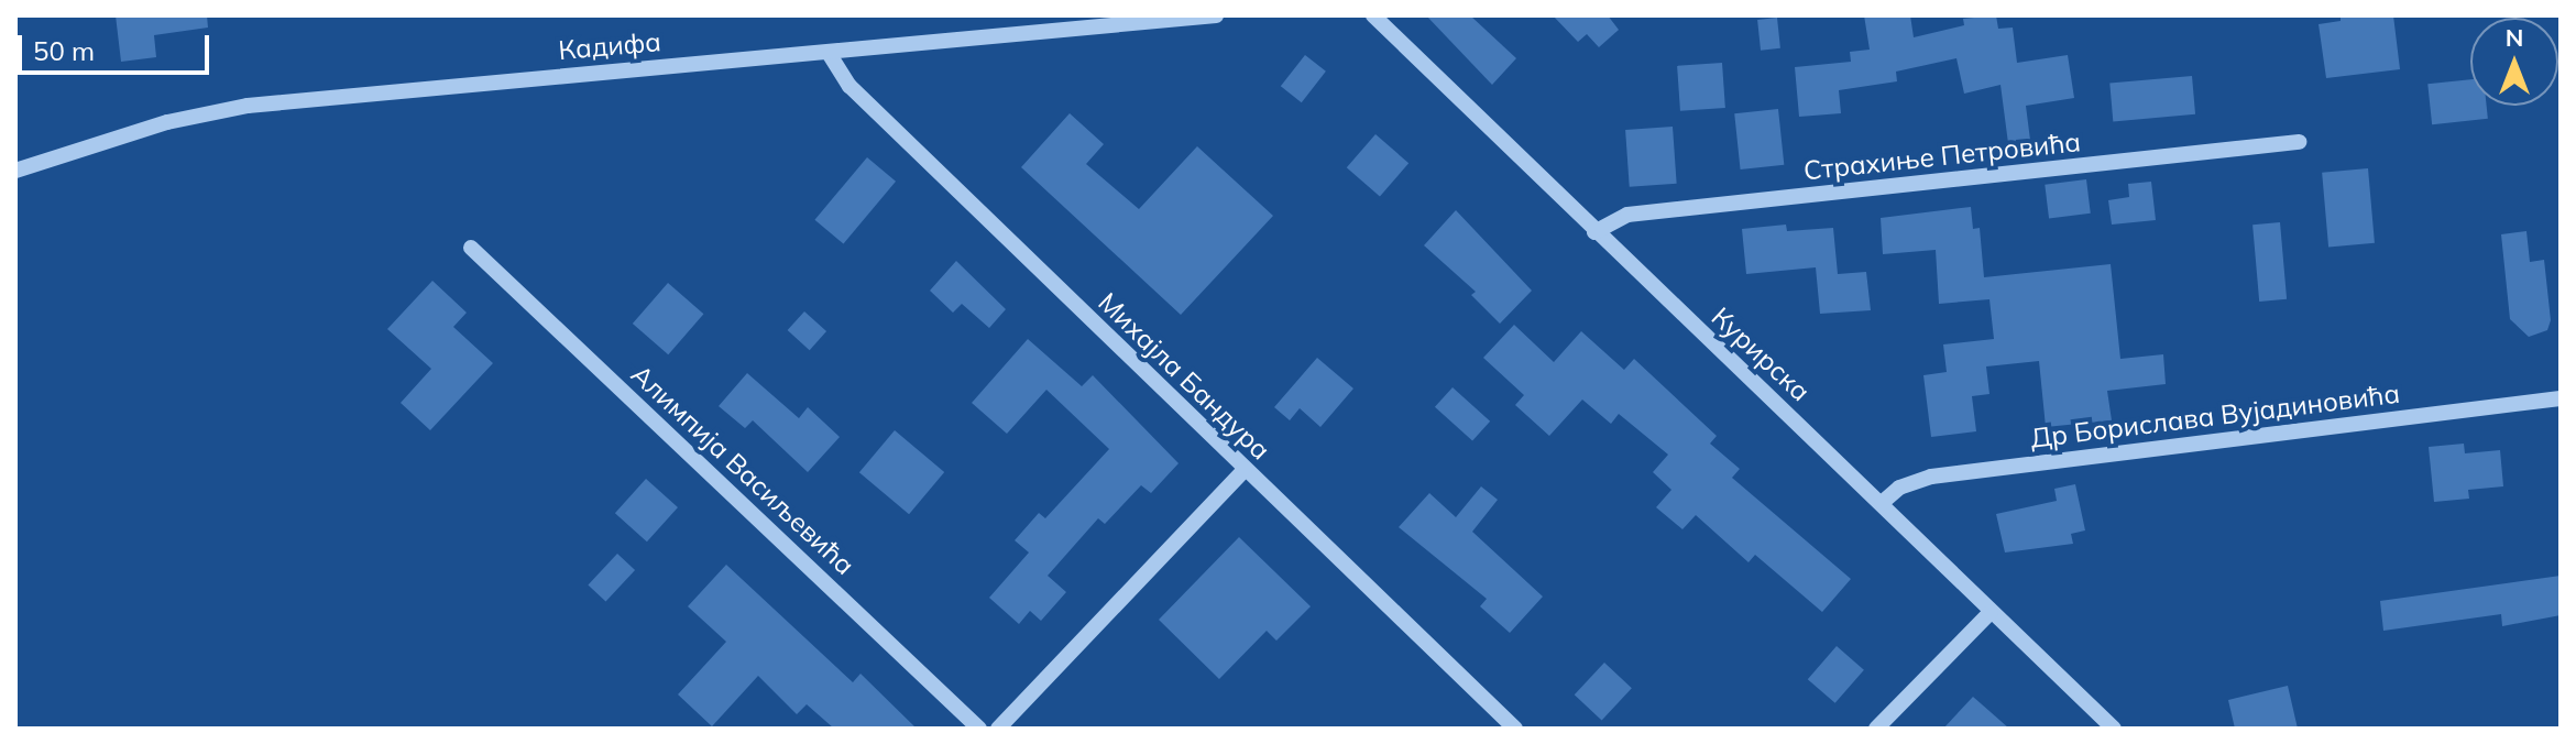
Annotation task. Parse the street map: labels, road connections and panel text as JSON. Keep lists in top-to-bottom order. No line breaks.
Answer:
{"streets":{"street":["Кадифа","Страхиње Петровића","Курирска","Михајла Бандура","Др Борислава Вујадиновића","Алимпија Васиљевића"]},"crossings":[["Кадифа","Михајла Бандура"],["Страхиње Петровића","Курирска"],["Курирска","Др Борислава Вујадиновића"]],"scale_bar":"50 m","north":"top"}
